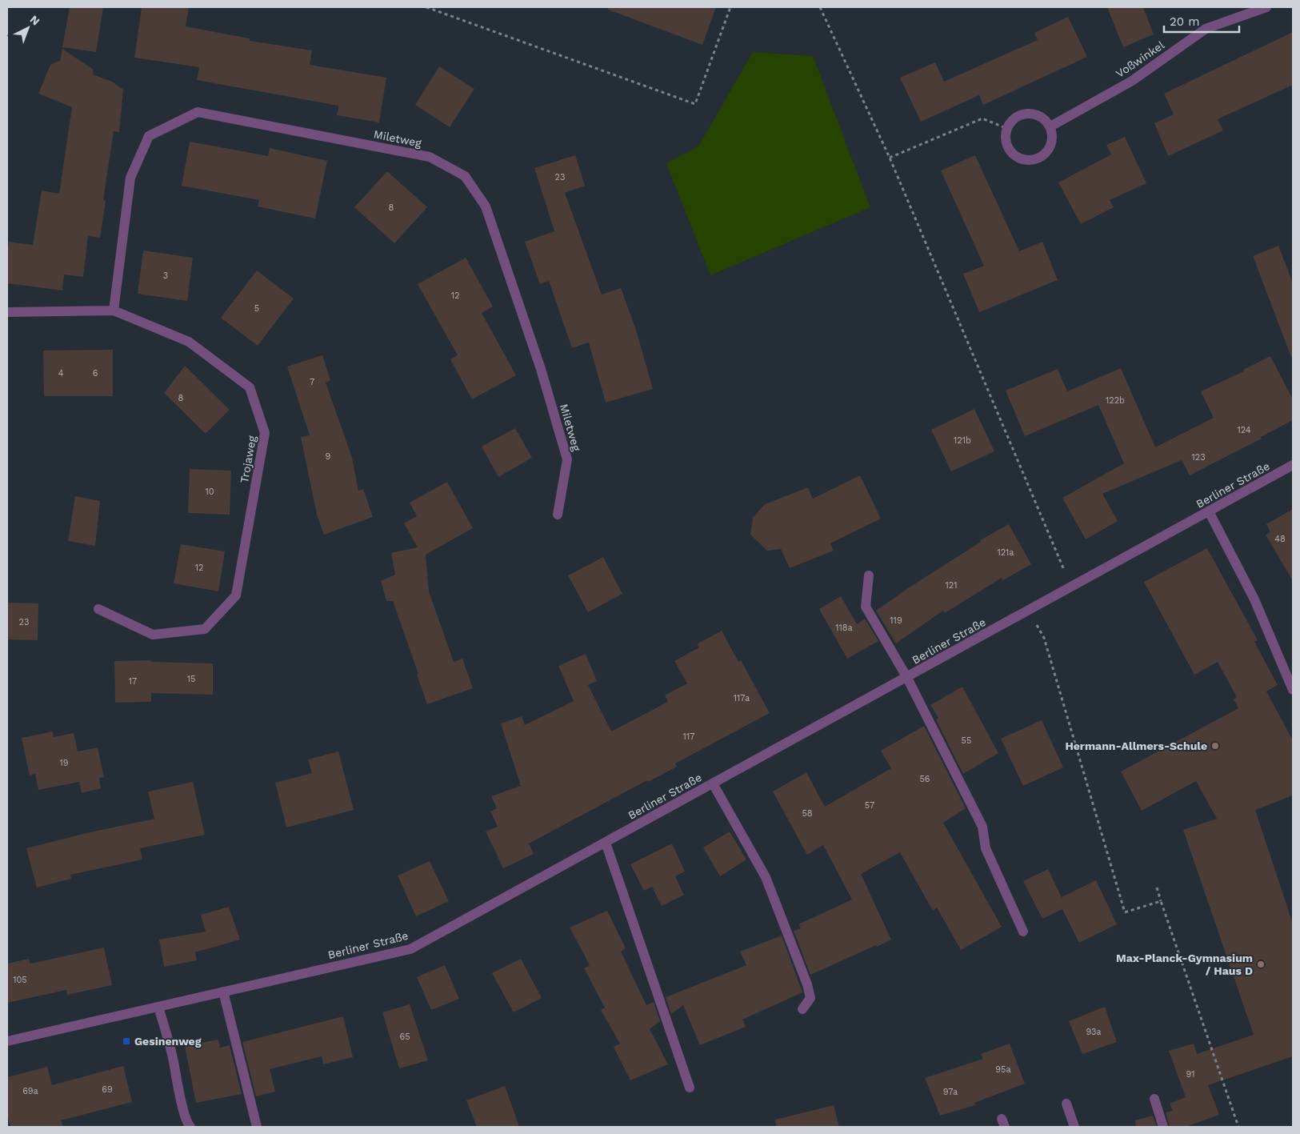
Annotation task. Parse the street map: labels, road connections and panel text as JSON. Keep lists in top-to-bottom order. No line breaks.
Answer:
{"streets":{"street":["Voßwinkel","Miletweg","Trojaweg","Berliner Straße"]},"crossings":[["Miletweg","Trojaweg"]],"places":{"other":["Hermann-Allmers-Schule","Max-Planck-Gymnasium / Haus D"],"transit":["Gesinenweg"]},"house_numbers":["23","8","3","12","5","4","6","7","8","122b","124","121b","9","123","10","48","121a","12","121","119","23","118a","15","17","117a","117","55","19","56","57","58","105","93a","65","95a","91","69","69a","97a"],"scale_bar":"20 m","north":"top right"}
